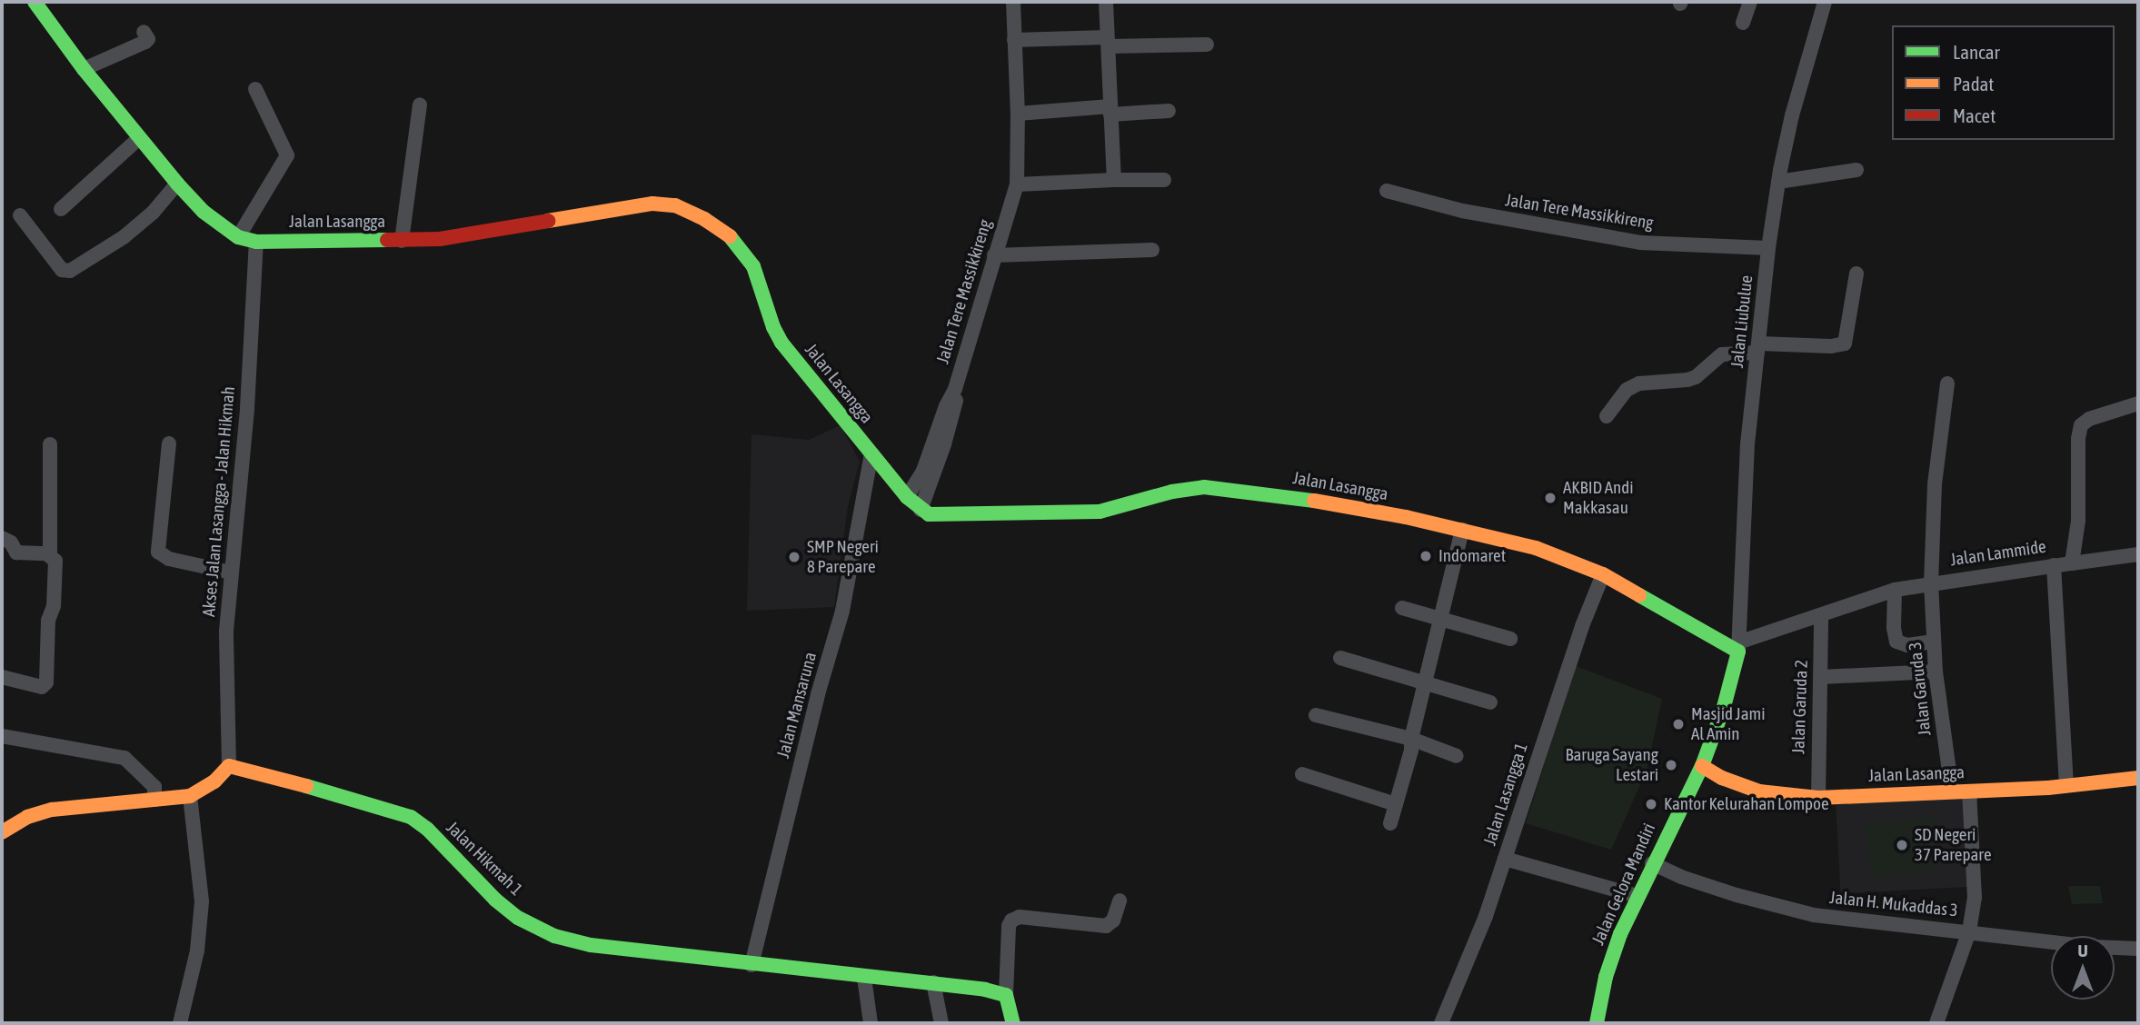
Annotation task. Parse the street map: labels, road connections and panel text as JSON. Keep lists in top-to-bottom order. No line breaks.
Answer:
{"streets":{"street":["Jalan Tere Massikkireng","Jalan Lasangga","Jalan Liubulue","Akses Jalan Lasangga - Jalan Hikmah","Jalan Lammide","Jalan Garuda 3","Jalan Mansaruna","Jalan Garuda 2","Jalan Lasangga 1","Jalan Hikmah 1","Jalan Gelora Mandiri","Jalan H. Mukaddas 3"]},"crossings":[["Jalan Tere Massikkireng","Jalan Lasangga"],["Jalan Tere Massikkireng","Jalan Liubulue"],["Jalan Lasangga","Jalan Liubulue"],["Jalan Lasangga","Akses Jalan Lasangga - Jalan Hikmah"],["Jalan Lasangga","Jalan Lammide"],["Jalan Lasangga","Jalan Garuda 3"],["Jalan Lasangga","Jalan Mansaruna"],["Jalan Lasangga","Jalan Garuda 2"],["Jalan Lasangga","Jalan Lasangga 1"],["Jalan Lasangga","Jalan Gelora Mandiri"],["Jalan Liubulue","Jalan Lammide"],["Jalan Liubulue","Jalan Gelora Mandiri"],["Akses Jalan Lasangga - Jalan Hikmah","Jalan Hikmah 1"],["Jalan Lammide","Jalan Garuda 3"],["Jalan Lammide","Jalan Garuda 2"],["Jalan Lammide","Jalan Gelora Mandiri"],["Jalan Mansaruna","Jalan Hikmah 1"],["Jalan Gelora Mandiri","Jalan H. Mukaddas 3"]],"places":["AKBID Andi Makkasau","Indomaret","SMP Negeri 8 Parepare","Masjid Jami Al Amin","Baruga Sayang Lestari","Kantor Kelurahan Lompoe","SD Negeri 37 Parepare"],"legend":["Lancar","Padat","Macet"],"north":"top"}
